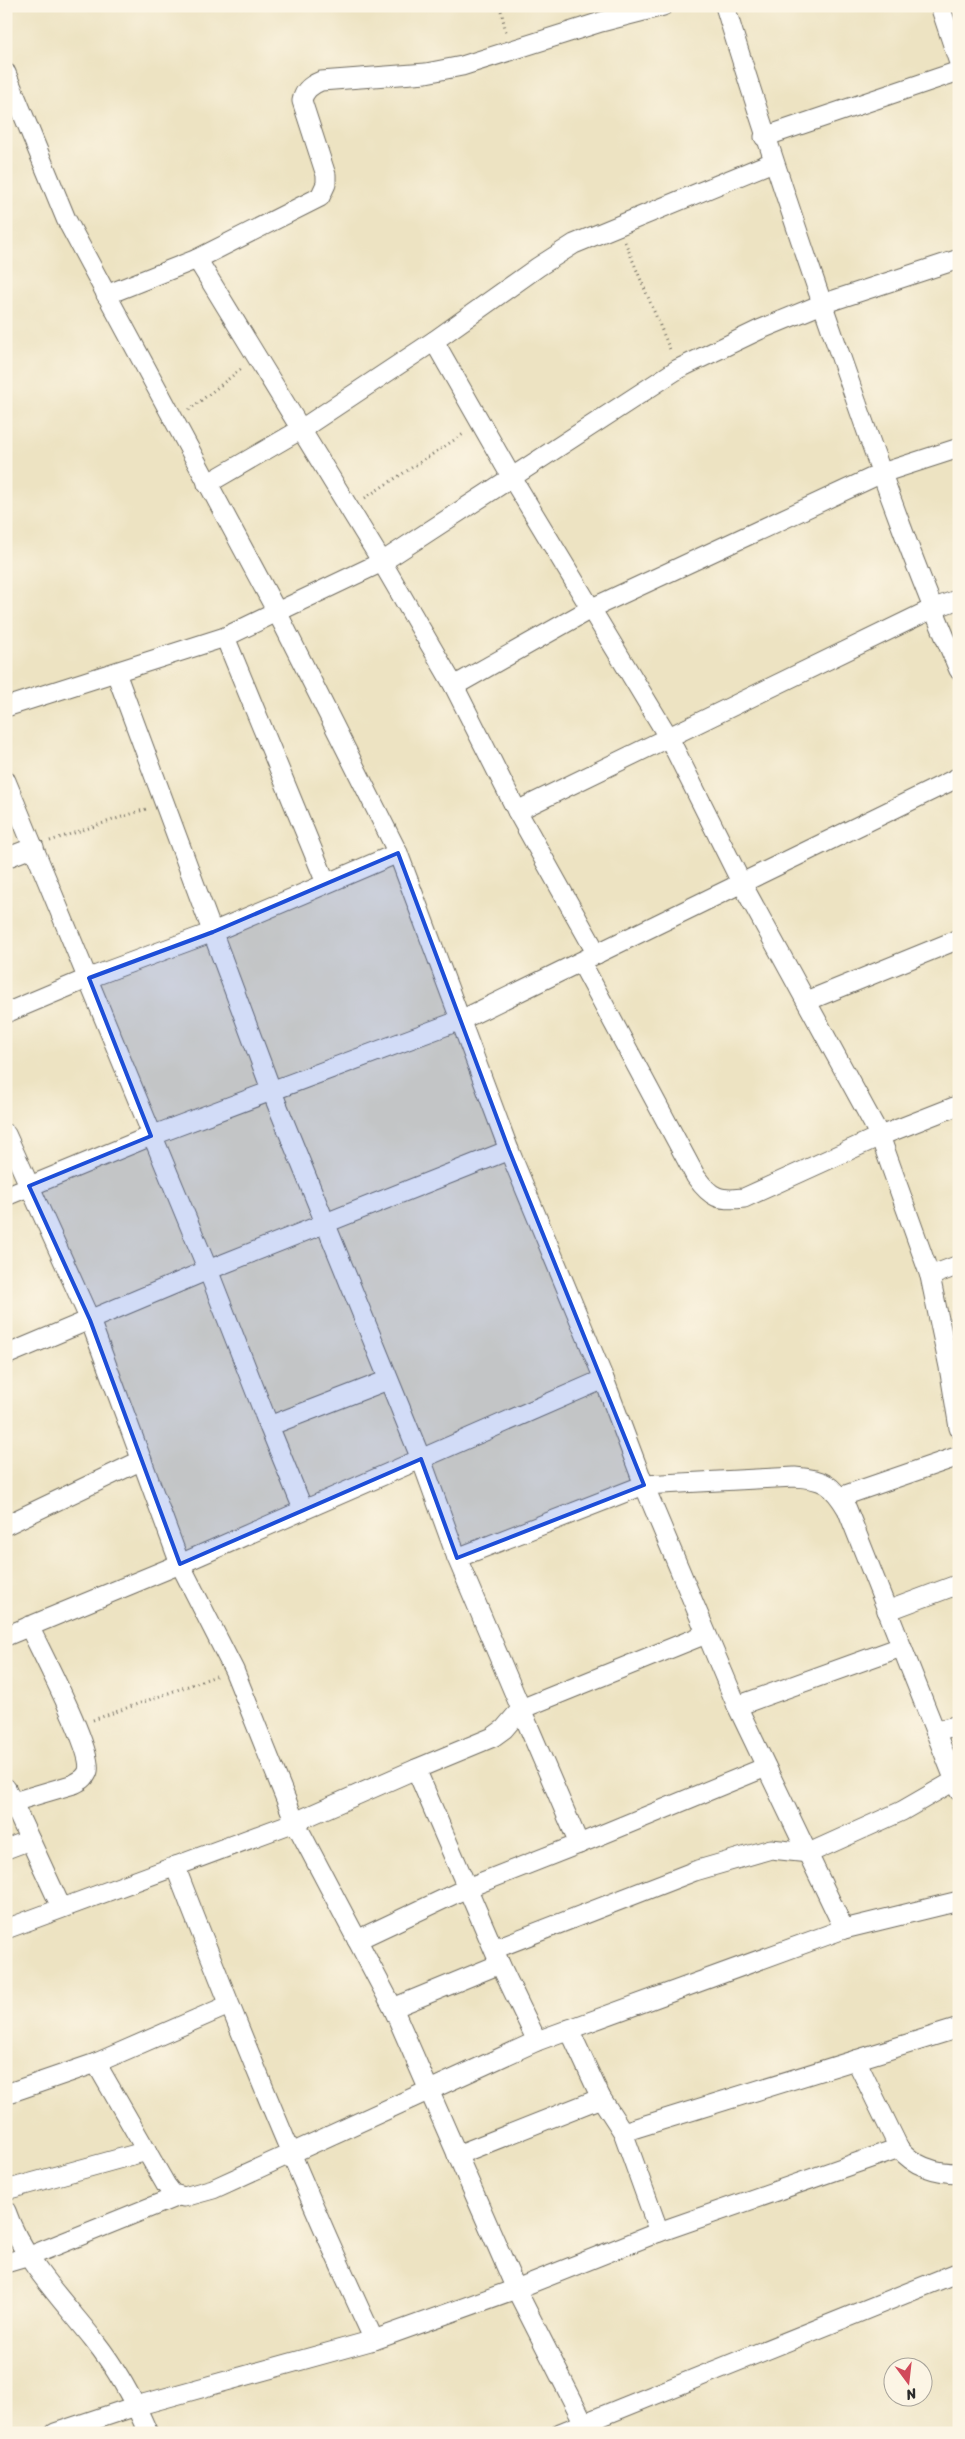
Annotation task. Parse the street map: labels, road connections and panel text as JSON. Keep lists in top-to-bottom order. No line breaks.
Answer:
{"north":"bottom"}
